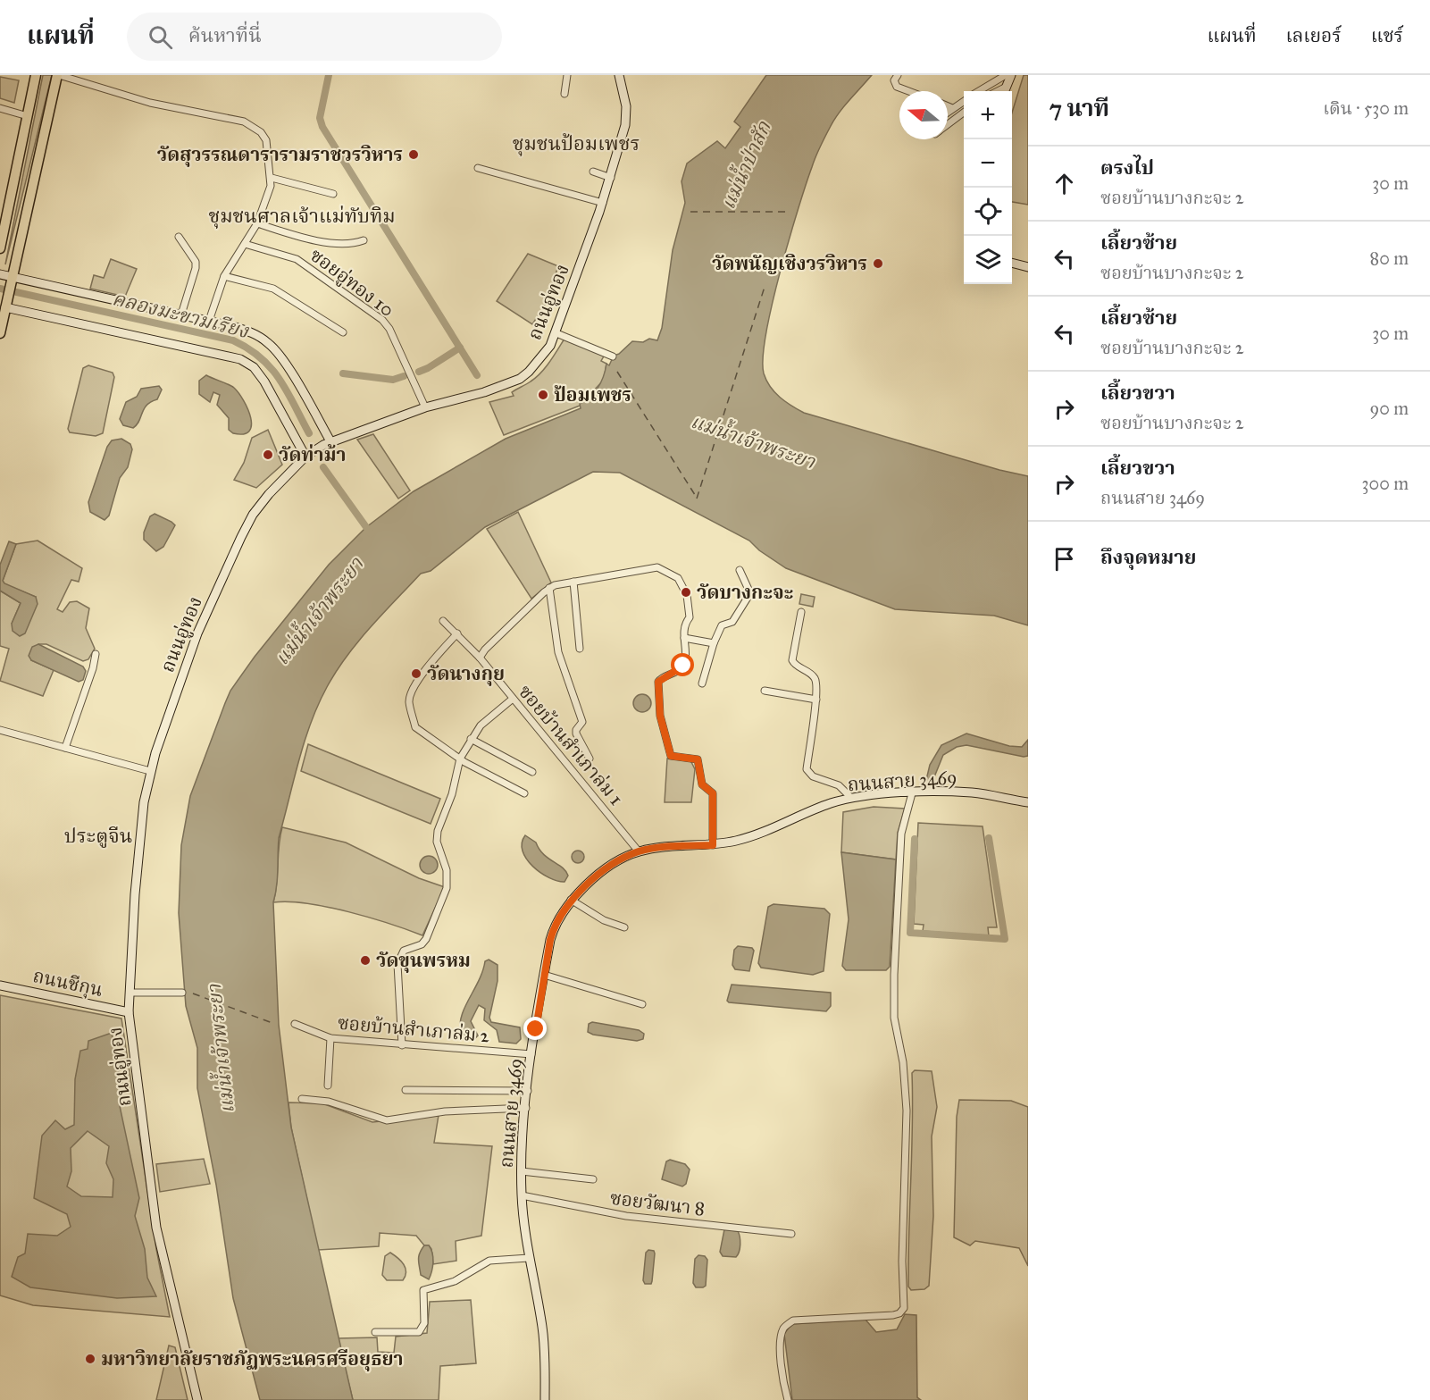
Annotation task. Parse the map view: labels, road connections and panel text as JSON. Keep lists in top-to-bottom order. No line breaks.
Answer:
{"streets":{"street":["ซอยอู่ทอง 10","ถนนอู่ทอง","ซอยบ้านสำเภาล่ม 1","ถนนสาย 3469","ถนนชีกุน","ซอยบ้านสำเภาล่ม 2","ซอยวัฒนา 8"]},"crossings":[["ซอยอู่ทอง 10","ถนนอู่ทอง"],["ถนนอู่ทอง","ถนนชีกุน"],["ซอยบ้านสำเภาล่ม 1","ถนนสาย 3469"],["ถนนสาย 3469","ซอยบ้านสำเภาล่ม 2"],["ถนนสาย 3469","ซอยวัฒนา 8"]],"districts":["ชุมชนป้อมเพชร","ชุมชนศาลเจ้าแม่ทับทิม","ประตูจีน"],"water":["แม่น้ำป่าสัก","คลองมะขามเรียง","แม่น้ำเจ้าพระยา"],"places":["วัดสุวรรณดารารามราชวรวิหาร","วัดพนัญเชิงวรวิหาร","ป้อมเพชร","วัดท่าม้า","วัดบางกะจะ","วัดนางกุย","วัดขุนพรหม","มหาวิทยาลัยราชภัฏพระนครศรีอยุธยา"],"north":"left","page":{"header":"แผนที่","search":"ค้นหาที่นี่","nav":["แผนที่","เลเยอร์","แชร์"],"heading":["7 นาที","เดิน · 530 m"],"map_buttons":["+","−"],"list":[["ตรงไป","ซอยบ้านบางกะจะ 2","30 m"],["เลี้ยวซ้าย","ซอยบ้านบางกะจะ 2","80 m"],["เลี้ยวซ้าย","ซอยบ้านบางกะจะ 2","30 m"],["เลี้ยวขวา","ซอยบ้านบางกะจะ 2","90 m"],["เลี้ยวขวา","ถนนสาย 3469","300 m"],"ถึงจุดหมาย"]}}
